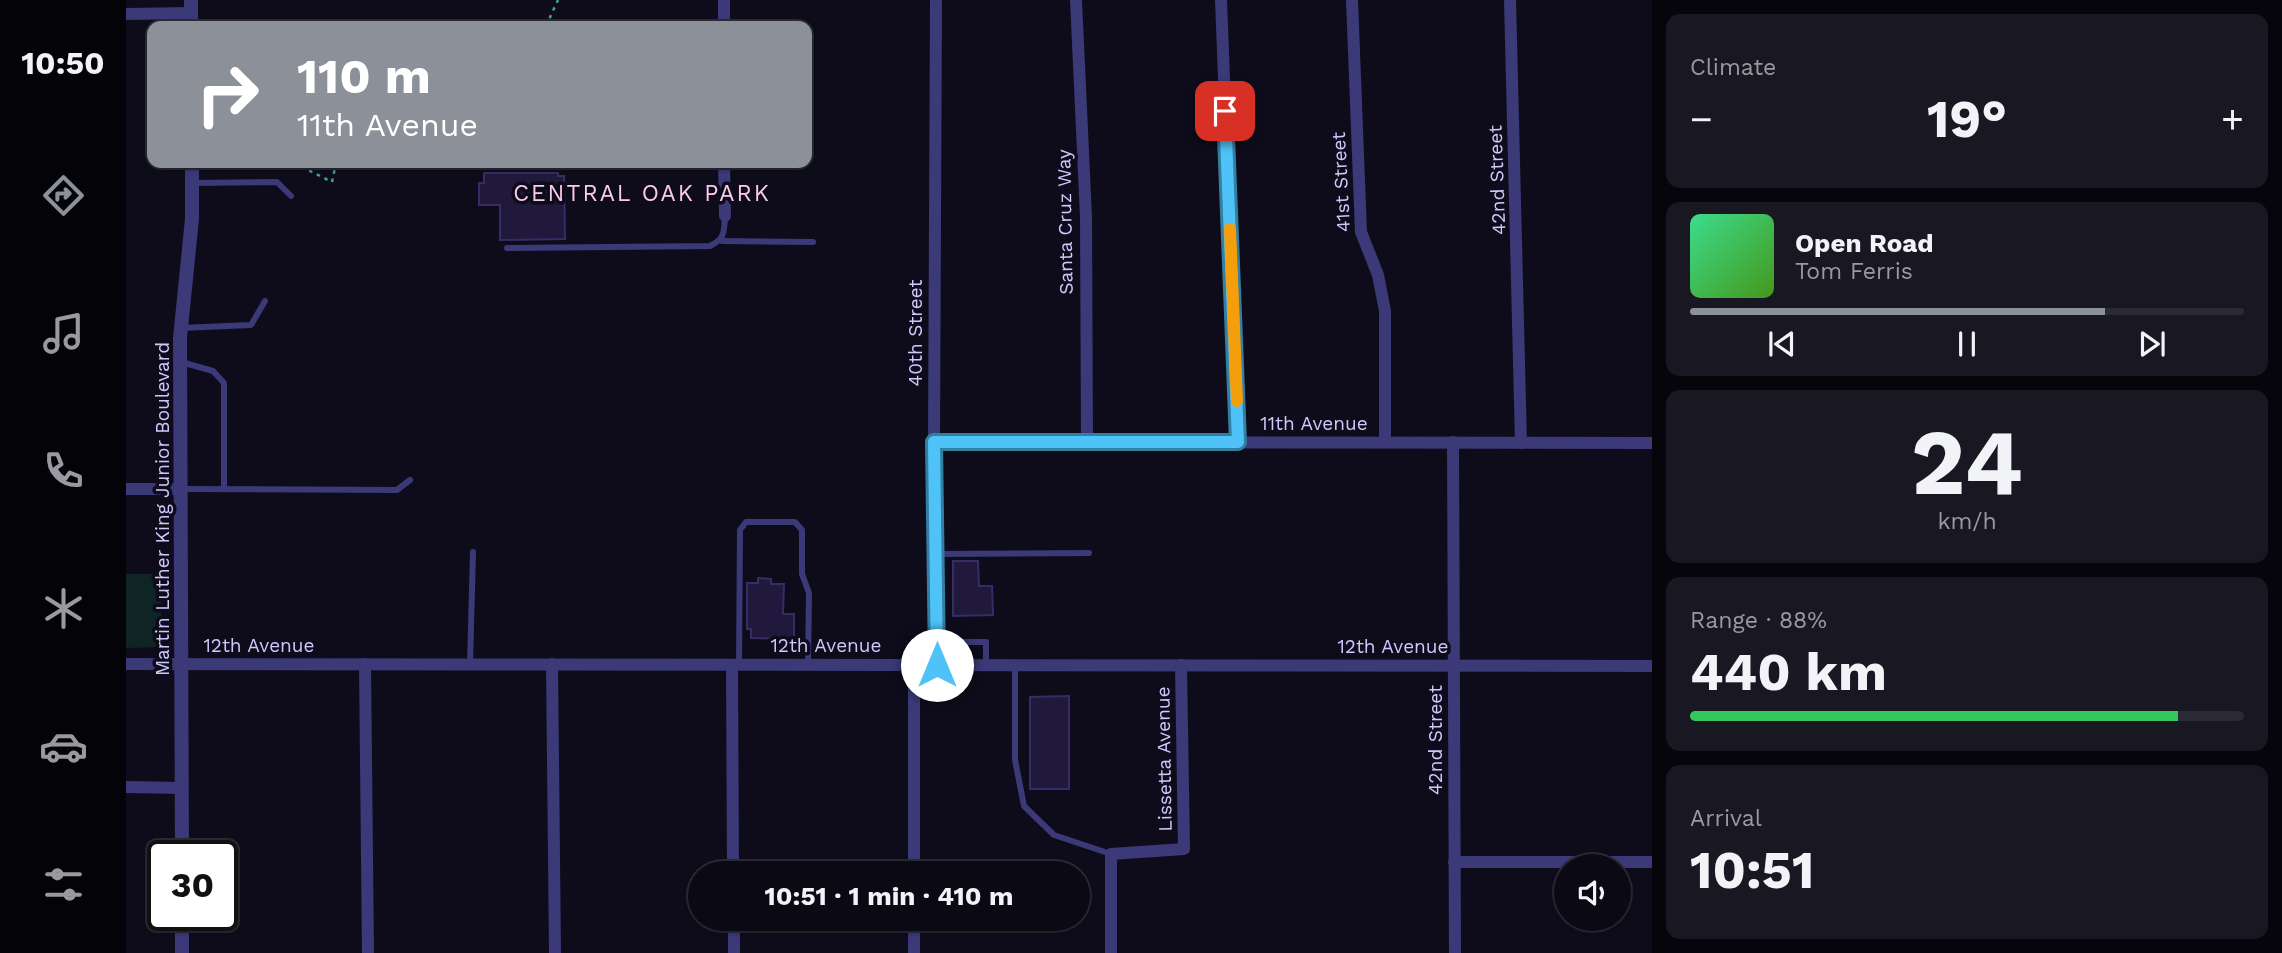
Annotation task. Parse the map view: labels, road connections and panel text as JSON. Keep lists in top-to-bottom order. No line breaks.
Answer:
{"streets":{"street":["42nd Street","41st Street","Santa Cruz Way","40th Street","11th Avenue","Martin Luther King Junior Boulevard","12th Avenue","Lissetta Avenue"]},"crossings":[["42nd Street","11th Avenue"],["42nd Street","12th Avenue"],["41st Street","11th Avenue"],["Santa Cruz Way","11th Avenue"],["40th Street","11th Avenue"],["40th Street","12th Avenue"],["Martin Luther King Junior Boulevard","12th Avenue"],["12th Avenue","Lissetta Avenue"]],"districts":["CENTRAL OAK PARK"],"page":{"tabs":"10:50","tile":["Climate",["24","km/h"],["Range · 88%","440 km"],["Arrival","10:51"]],"turn":["110 m","11th Avenue"],"heat":["−","19°","+"],"song":["Open Road","Tom Ferris"],"limit":"30","trip":"10:51 · 1 min · 410 m"}}
